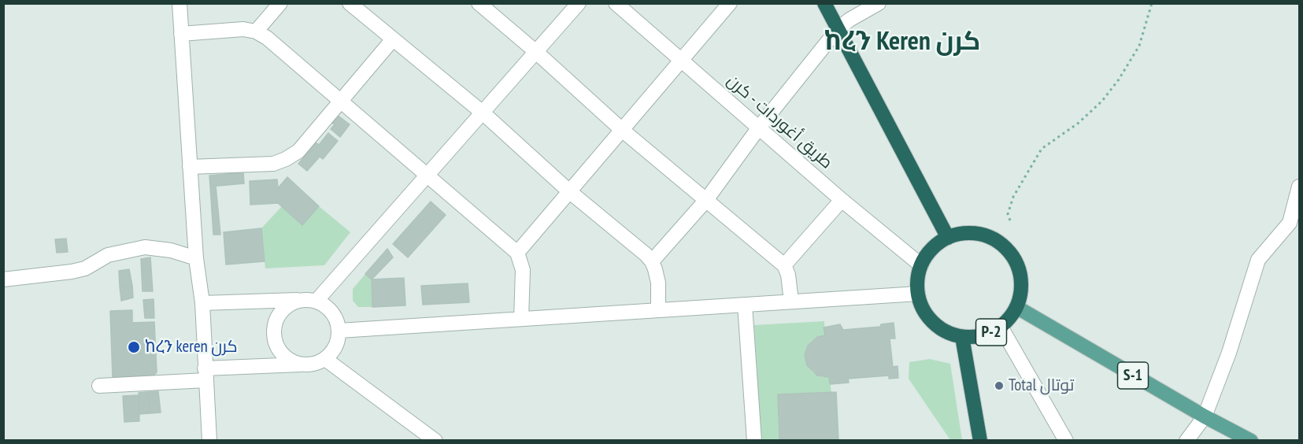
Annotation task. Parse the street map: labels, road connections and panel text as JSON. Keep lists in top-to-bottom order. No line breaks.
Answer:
{"streets":{"highway":["P-2"],"main road":["S-1"],"street":["طريق أغوردات - كرن"]},"crossings":[["طريق أغوردات - كرن","P-2"],["طريق أغوردات - كرن","S-1"],["P-2","S-1"]],"districts":["ከረን Keren كرن"],"places":["ከረን keren كرن","Total توتال"]}
